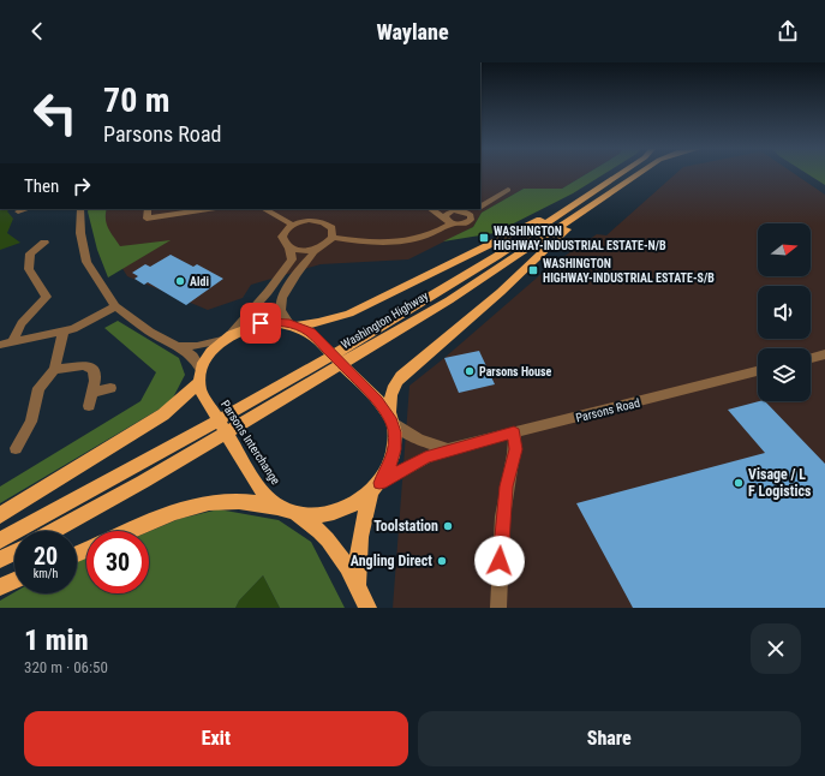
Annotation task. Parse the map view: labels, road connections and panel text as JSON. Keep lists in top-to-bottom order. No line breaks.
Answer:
{"streets":{"main road":["Washington Highway","Parsons Interchange"],"street":["Parsons Road"]},"places":{"transit":["WASHINGTON HIGHWAY-INDUSTRIAL ESTATE-N/B","WASHINGTON HIGHWAY-INDUSTRIAL ESTATE-S/B"],"other":["Aldi","Parsons House","Visage / L F Logistics","Toolstation","Angling Direct"]},"north":"right","page":{"header":"Waylane","turn":["70 m","Parsons Road"],"then":"Then","speed":"20 km/h","limit":"30","heading":["1 min","320 m · 06:50"],"buttons":["Exit","Share"]}}
